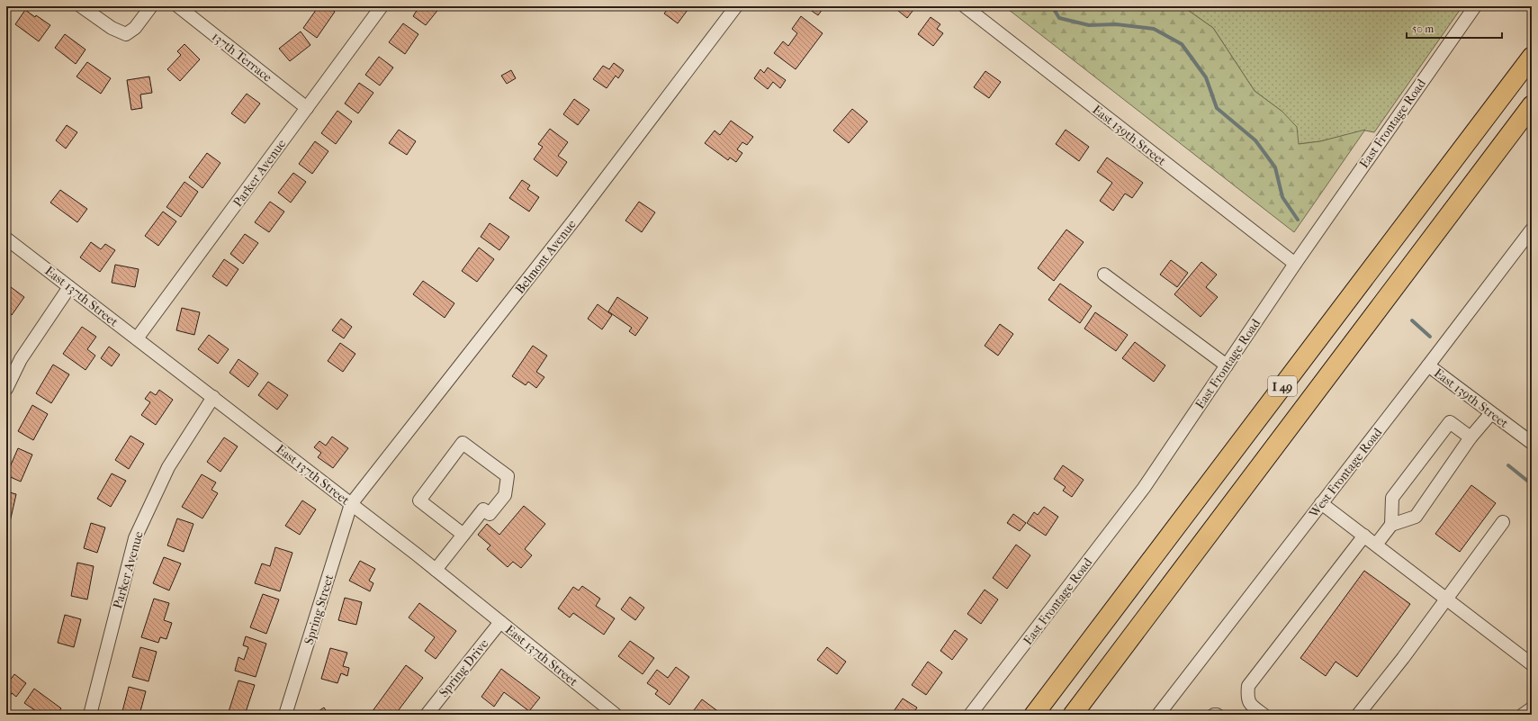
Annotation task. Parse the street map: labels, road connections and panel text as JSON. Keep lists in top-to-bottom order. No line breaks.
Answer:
{"streets":{"highway":["I 49"],"street":["137th Terrace","East Frontage Road","East 139th Street","Parker Avenue","Belmont Avenue","East 137th Street","West Frontage Road","Spring Street","Spring Drive"]},"crossings":[["137th Terrace","Parker Avenue"],["East Frontage Road","East 139th Street"],["East 139th Street","West Frontage Road"],["Parker Avenue","East 137th Street"],["Belmont Avenue","East 137th Street"],["Belmont Avenue","Spring Street"],["East 137th Street","Spring Street"],["East 137th Street","Spring Drive"]],"scale_bar":"50 m"}
